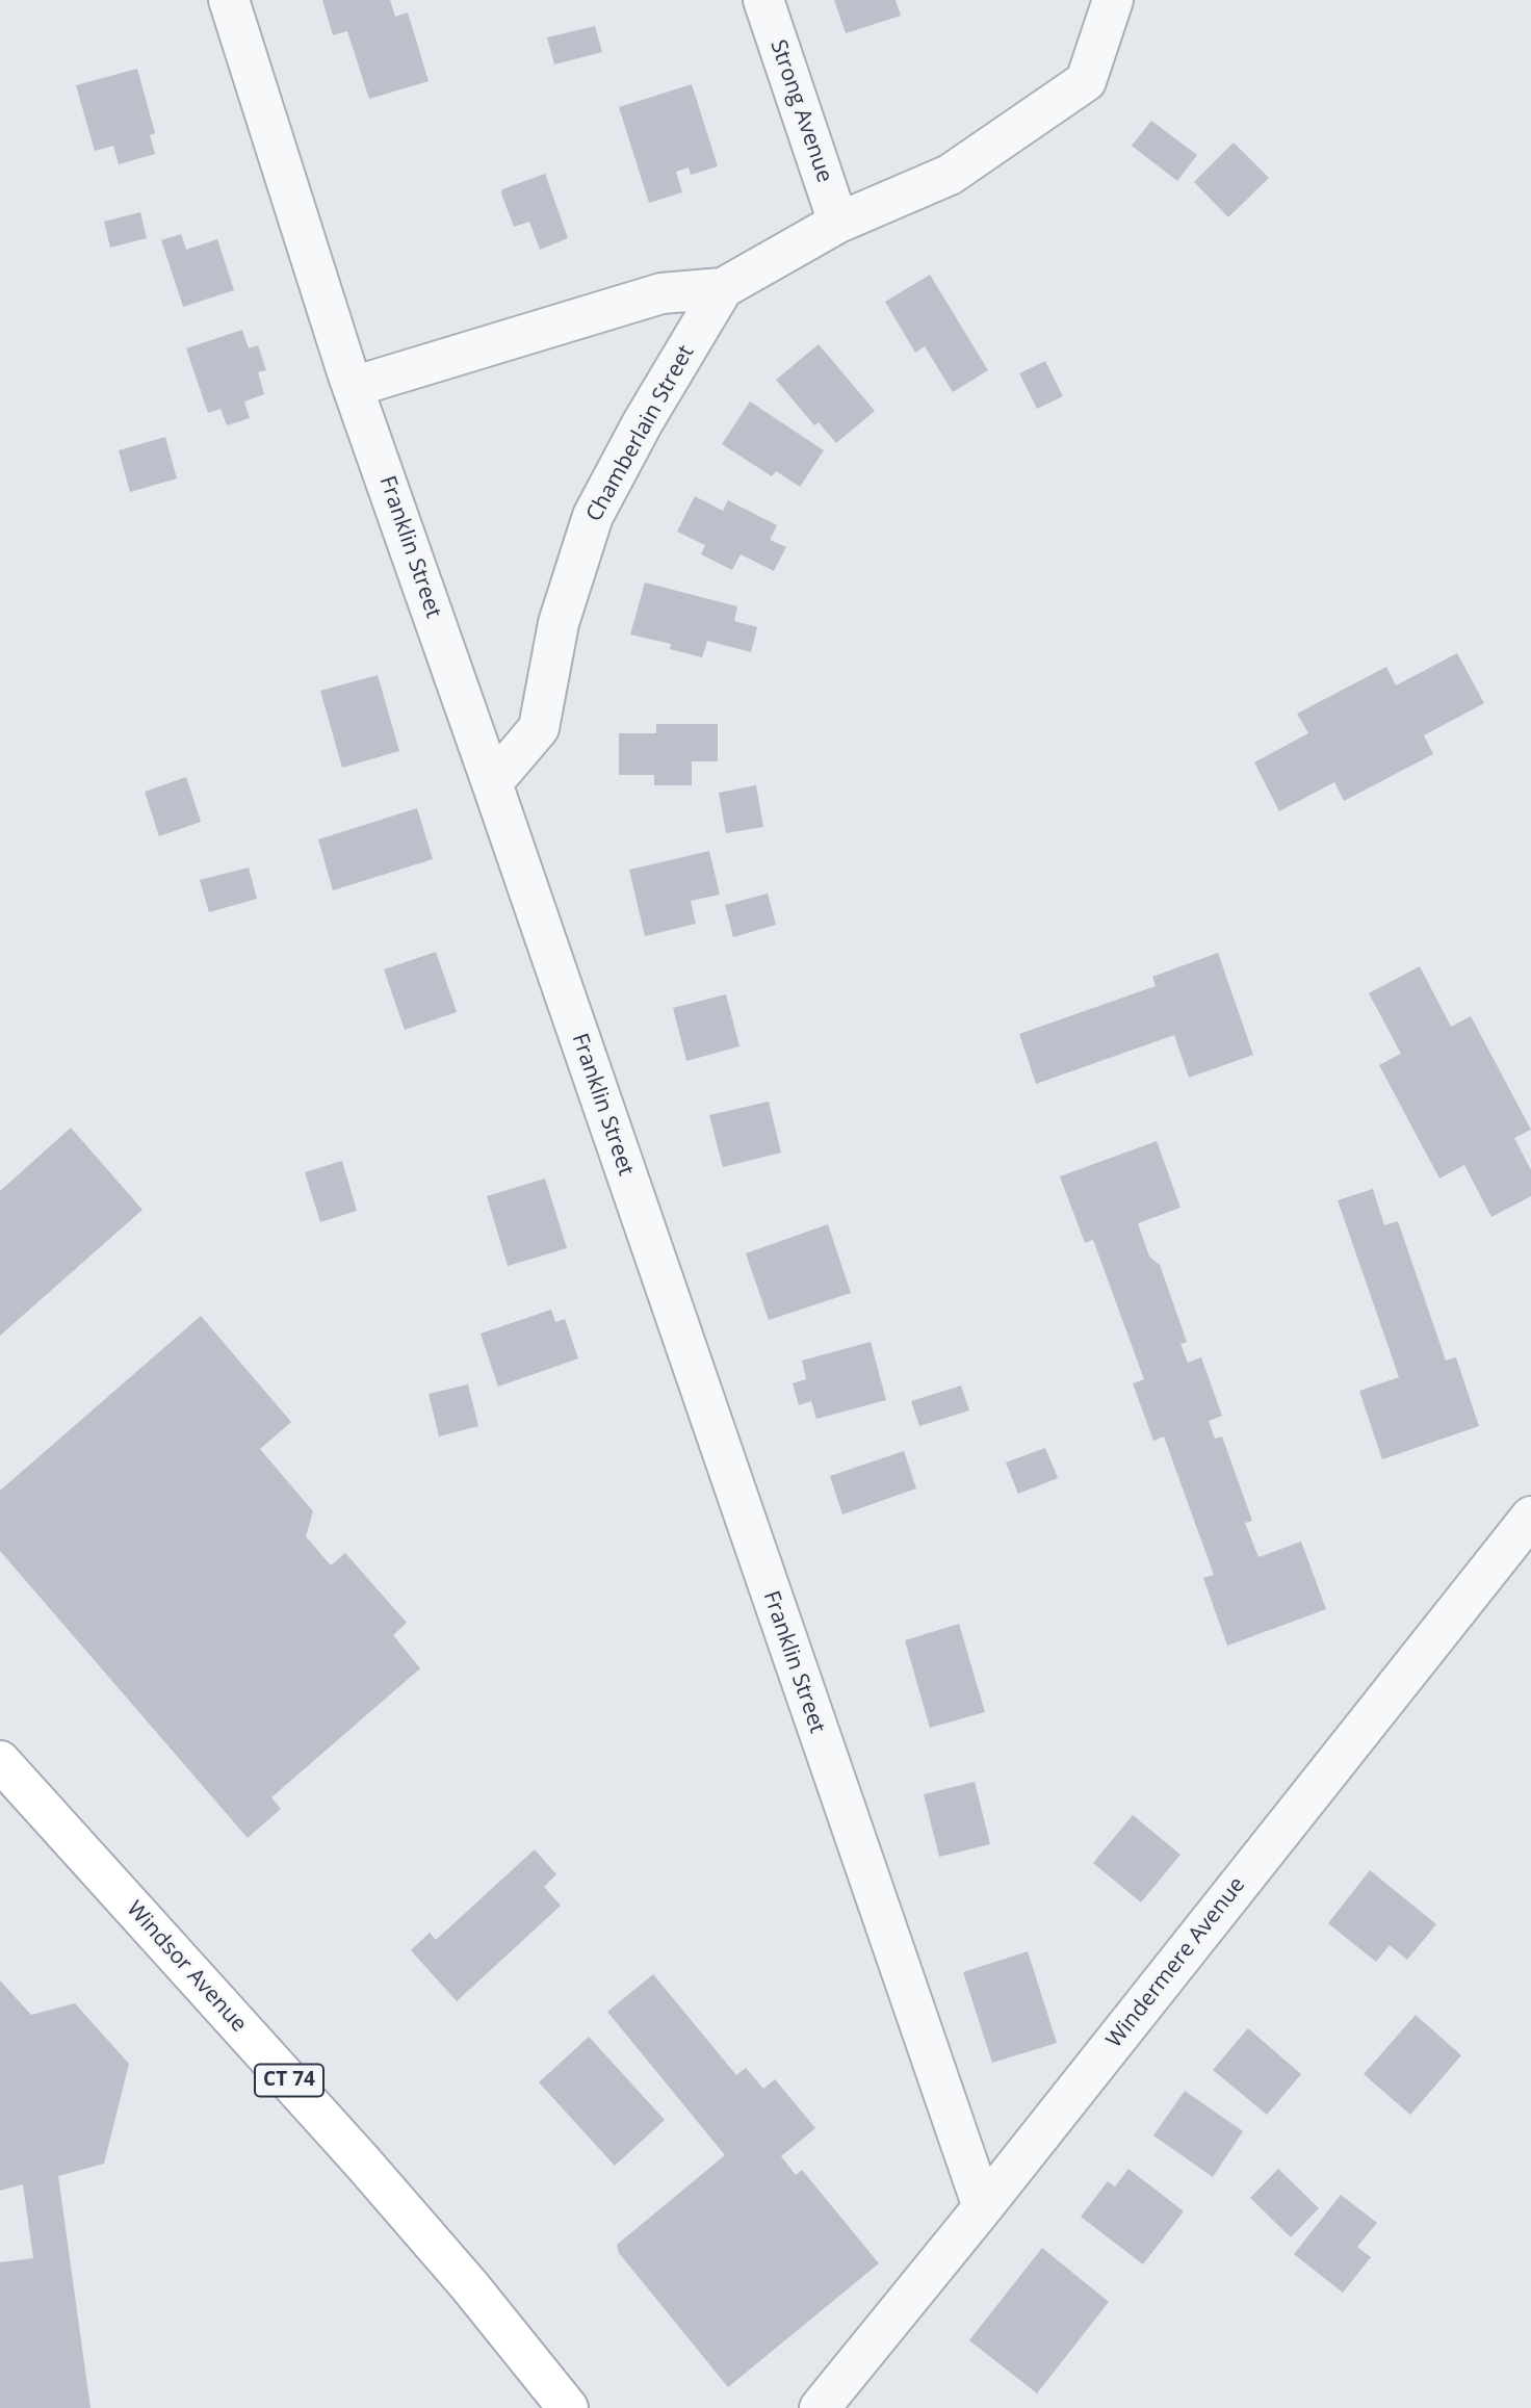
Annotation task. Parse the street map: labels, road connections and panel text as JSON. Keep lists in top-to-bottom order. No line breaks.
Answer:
{"streets":{"main road":["Windsor Avenue","CT 74"],"street":["Strong Avenue","Chamberlain Street","Franklin Street","Windermere Avenue"]},"crossings":[["Chamberlain Street","Franklin Street"],["Franklin Street","Windermere Avenue"]]}
